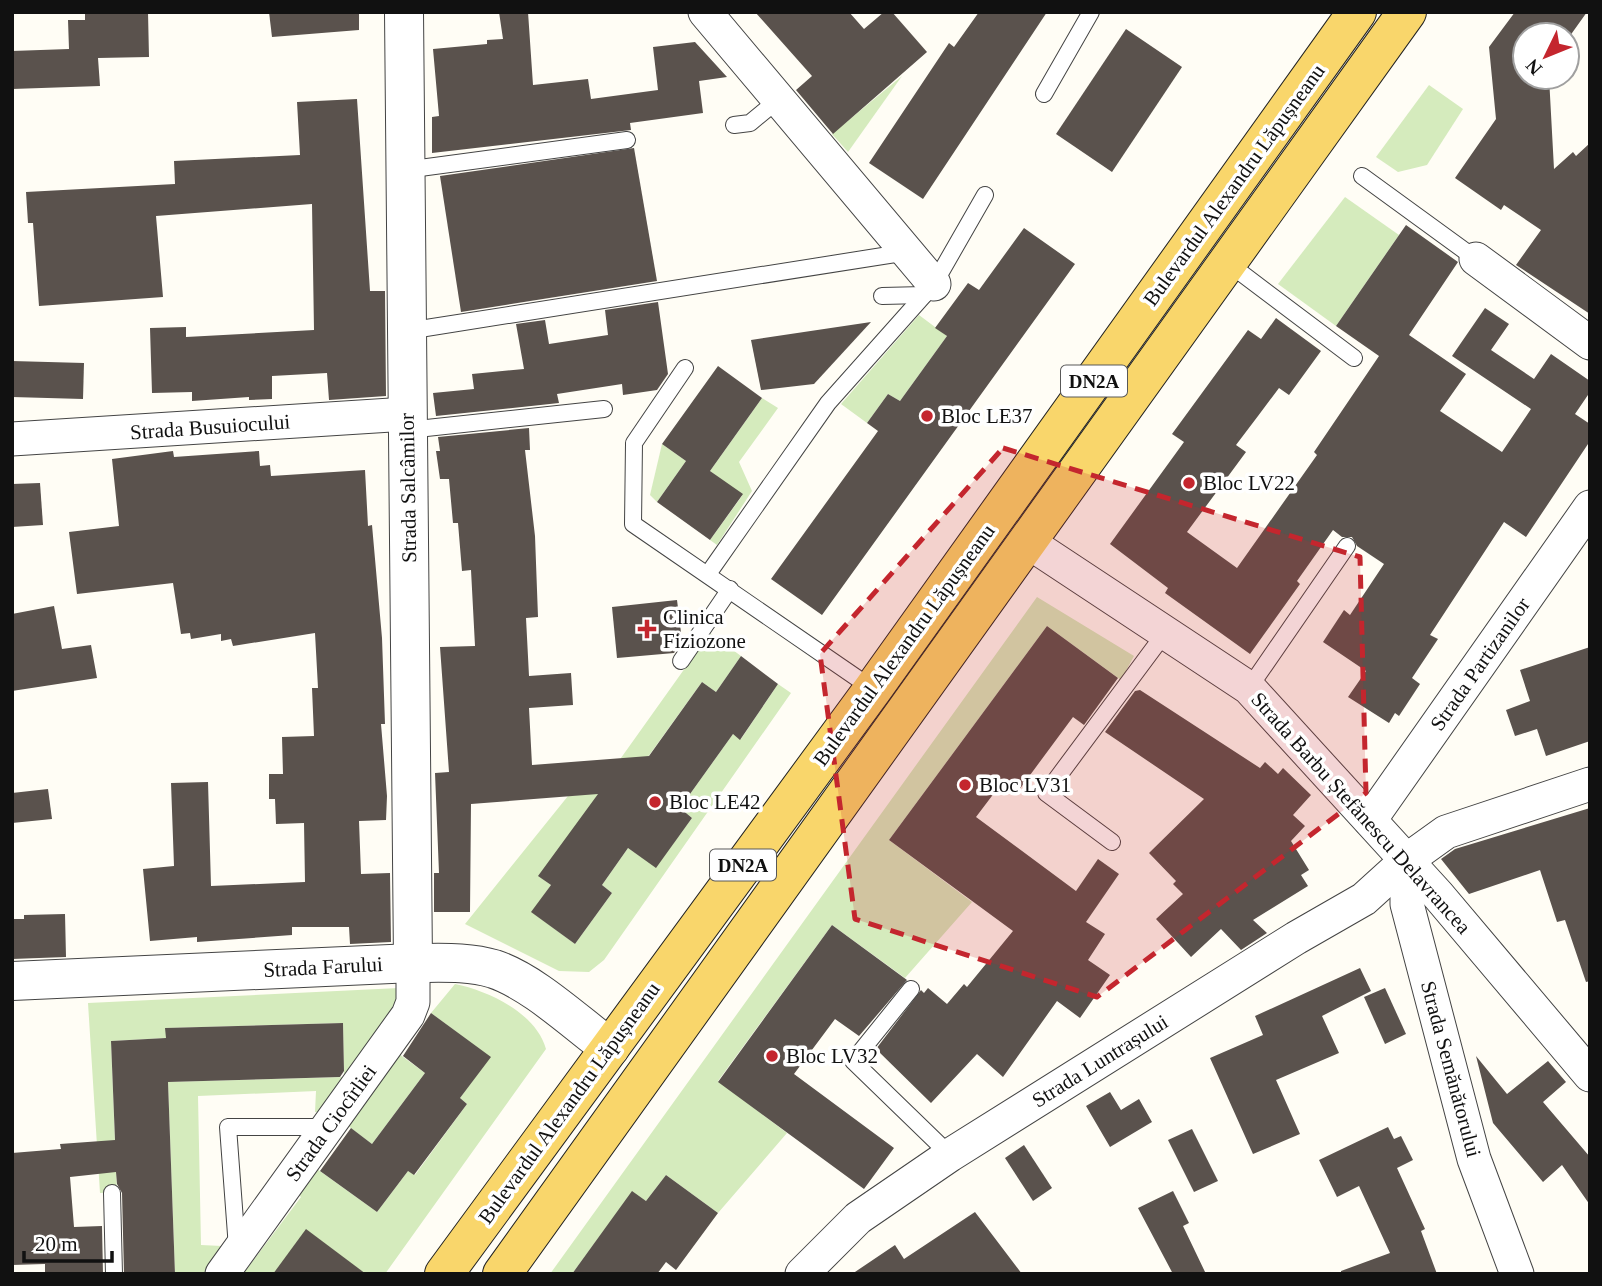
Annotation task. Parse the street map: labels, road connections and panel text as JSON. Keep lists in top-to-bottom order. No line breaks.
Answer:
{"streets":{"main road":["Bulevardul Alexandru Lăpușneanu","DN2A"],"street":["Strada Busuiocului","Strada Salcâmilor","Strada Partizanilor","Strada Barbu Ștefănescu Delavrancea","Strada Farului","Strada Luntrașului","Strada Semănătorului","Strada Ciocîrliei"]},"crossings":[["Bulevardul Alexandru Lăpușneanu","Strada Barbu Ștefănescu Delavrancea"],["Bulevardul Alexandru Lăpușneanu","Strada Farului"],["Strada Busuiocului","Strada Salcâmilor"],["Strada Salcâmilor","Strada Farului"],["Strada Salcâmilor","Strada Ciocîrliei"],["Strada Partizanilor","Strada Barbu Ștefănescu Delavrancea"],["Strada Barbu Ștefănescu Delavrancea","Strada Luntrașului"],["Strada Barbu Ștefănescu Delavrancea","Strada Semănătorului"],["Strada Farului","Strada Ciocîrliei"],["Strada Luntrașului","Strada Semănătorului"]],"places":{"other":["Bloc LE37","Bloc LV22","Bloc LV31","Bloc LE42","Bloc LV32"],"health":["Clinica Fiziozone"]},"scale_bar":"20 m","north":"bottom left"}
